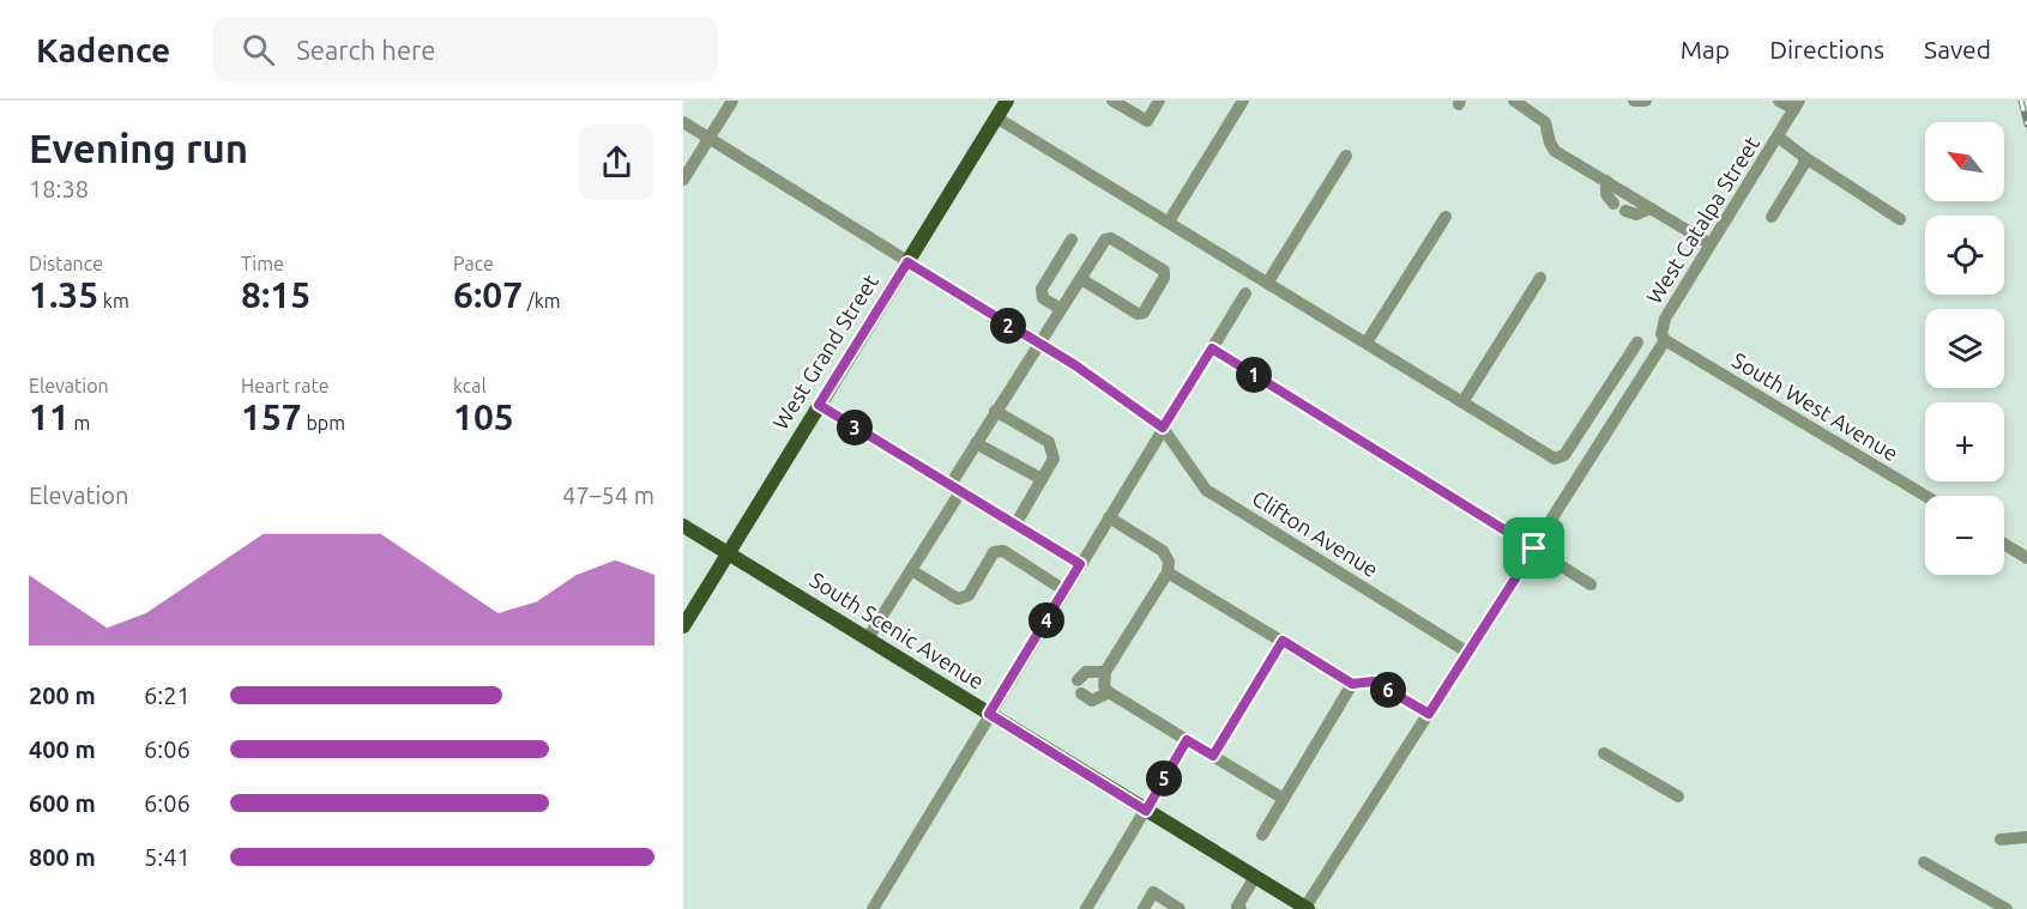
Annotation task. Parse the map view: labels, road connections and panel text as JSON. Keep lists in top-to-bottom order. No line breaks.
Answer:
{"streets":{"main road":["West Grand Street","South Scenic Avenue"],"street":["West Catalpa Street","South West Avenue","Clifton Avenue"]},"crossings":[["West Catalpa Street","South West Avenue"],["West Catalpa Street","Clifton Avenue"],["West Catalpa Street","South Scenic Avenue"],["West Grand Street","South Scenic Avenue"]],"north":"top left","page":{"header":"Kadence","search":"Search here","nav":["Map","Directions","Saved"],"heading":["Evening run","18:38"],"map_buttons":["+","−"],"stats":[["Distance","1.35 km"],["Time","8:15"],["Pace","6:07 /km"],["Elevation","11 m"],["Heart rate","157 bpm"],["kcal","105"]],"pins":["2","1","3","4","6","5"],"chart":["Elevation","47–54 m"],"list":[{"name":"200 m","note":"6:21"},{"name":"400 m","note":"6:06"},{"name":"600 m","note":"6:06"},{"name":"800 m","note":"5:41"}]}}
